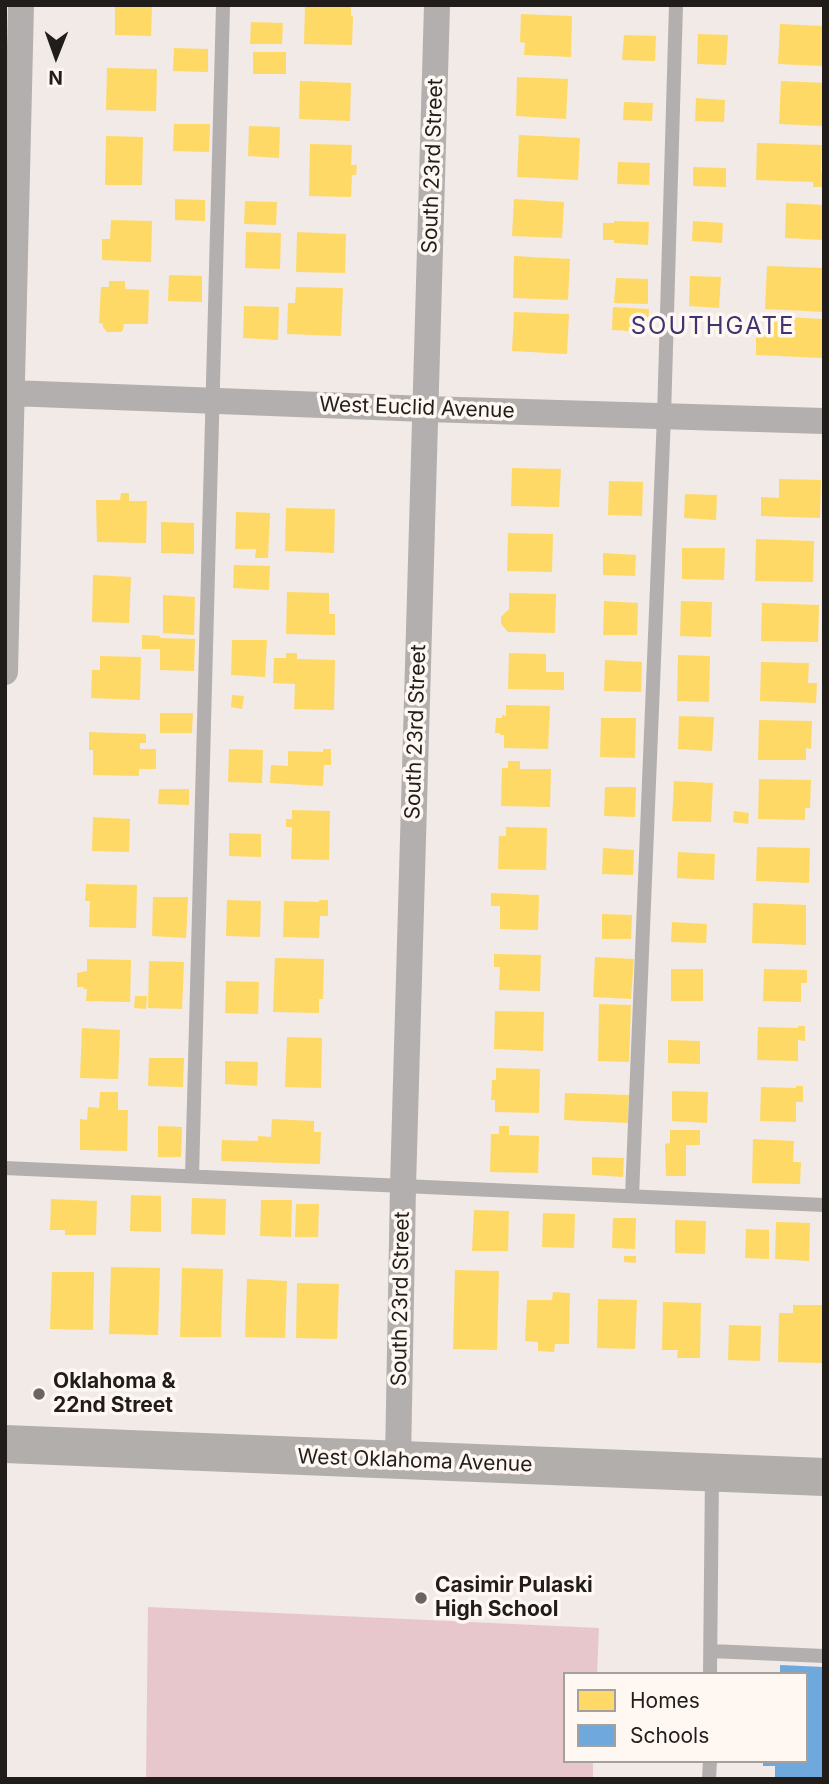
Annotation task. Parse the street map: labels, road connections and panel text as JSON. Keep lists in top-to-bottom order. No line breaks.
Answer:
{"streets":{"main road":["West Oklahoma Avenue"],"street":["South 23rd Street","West Euclid Avenue"]},"crossings":[["South 23rd Street","West Euclid Avenue"],["South 23rd Street","West Oklahoma Avenue"]],"districts":["SOUTHGATE"],"places":["Oklahoma & 22nd Street","Casimir Pulaski High School"],"legend":["Homes","Schools"],"north":"bottom"}
